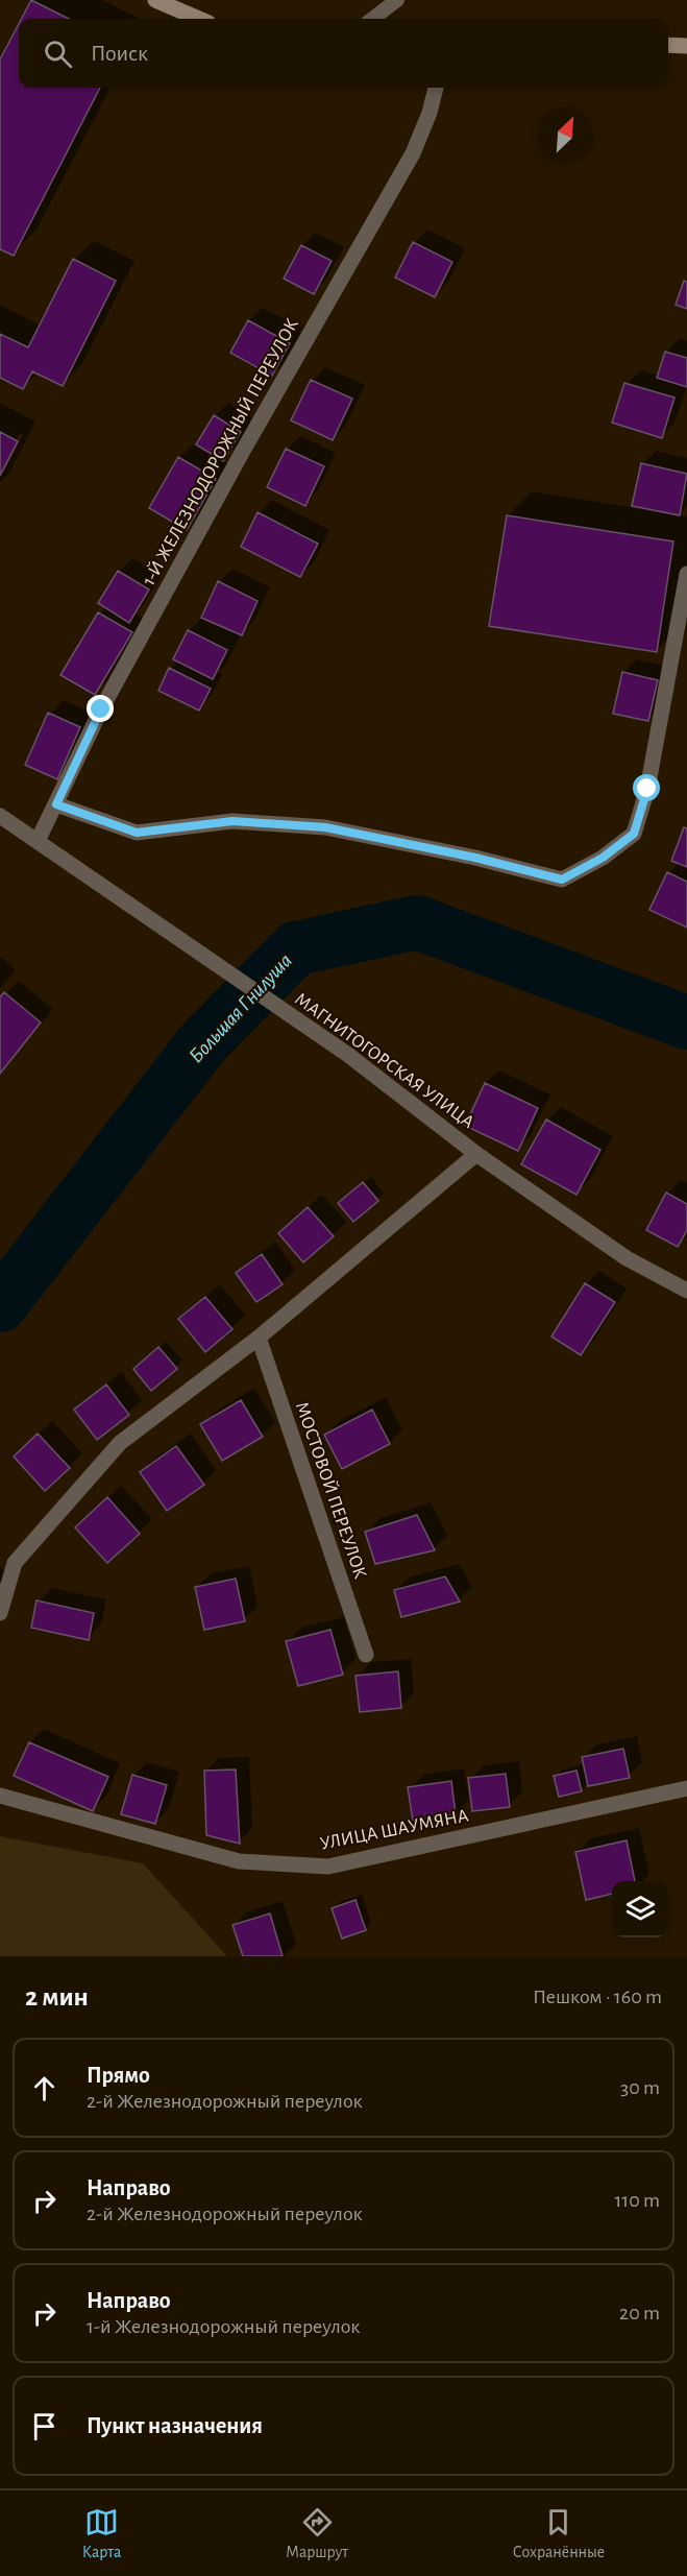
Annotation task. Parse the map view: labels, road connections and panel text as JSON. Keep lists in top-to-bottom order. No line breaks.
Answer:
{"streets":{"street":["1-Й ЖЕЛЕЗНОДОРОЖНЫЙ ПЕРЕУЛОК","МАГНИТОГОРСКАЯ УЛИЦА","МОСТОВОЙ ПЕРЕУЛОК","УЛИЦА ШАУМЯНА"]},"crossings":[["1-Й ЖЕЛЕЗНОДОРОЖНЫЙ ПЕРЕУЛОК","МАГНИТОГОРСКАЯ УЛИЦА"]],"water":["Большая Гнилуша"],"north":"top right","page":{"search":"Поиск","heading":["2 мин","Пешком · 160 m"],"list":[["Прямо","2-й Железнодорожный переулок","30 m"],["Направо","2-й Железнодорожный переулок","110 m"],["Направо","1-й Железнодорожный переулок","20 m"],"Пункт назначения"],"nav":["Карта","Маршрут","Сохранённые"]}}
